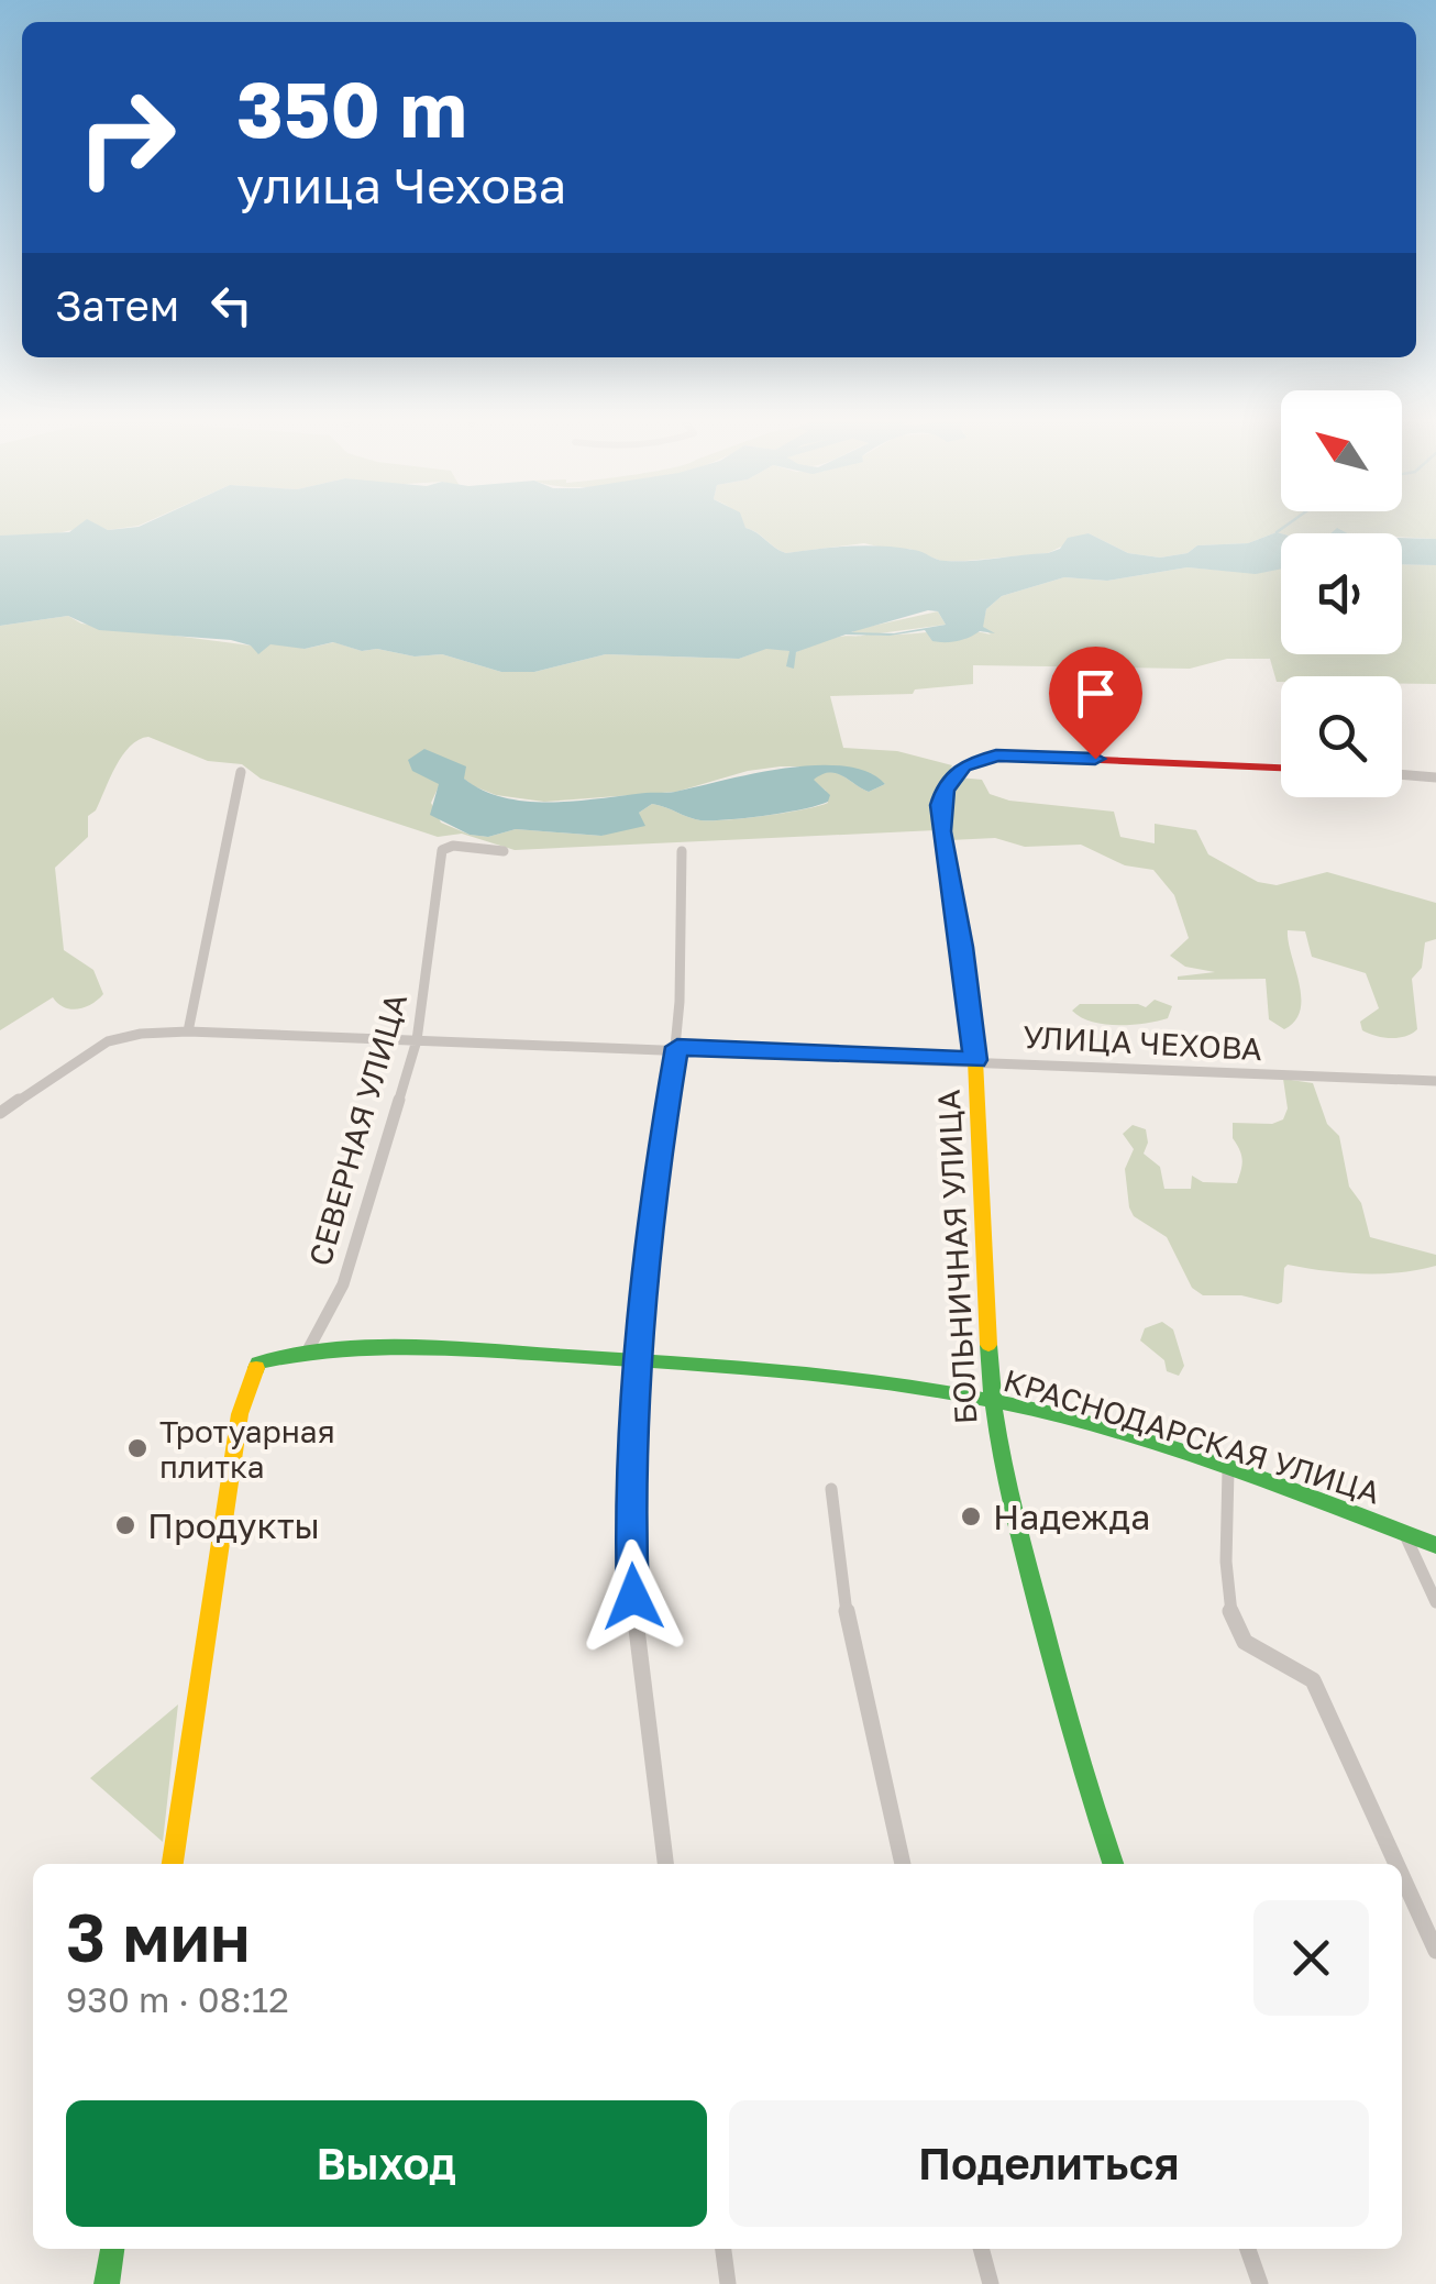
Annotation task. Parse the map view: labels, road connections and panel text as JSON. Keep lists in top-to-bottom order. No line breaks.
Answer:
{"streets":{"street":["УЛИЦА ЧЕХОВА","СЕВЕРНАЯ УЛИЦА","БОЛЬНИЧНАЯ УЛИЦА","КРАСНОДАРСКАЯ УЛИЦА"]},"crossings":[["УЛИЦА ЧЕХОВА","СЕВЕРНАЯ УЛИЦА"],["УЛИЦА ЧЕХОВА","БОЛЬНИЧНАЯ УЛИЦА"],["СЕВЕРНАЯ УЛИЦА","КРАСНОДАРСКАЯ УЛИЦА"],["БОЛЬНИЧНАЯ УЛИЦА","КРАСНОДАРСКАЯ УЛИЦА"]],"places":["Тротуарная плитка","Надежда","Продукты"],"north":"top left","page":{"turn":["350 m","улица Чехова"],"then":"Затем","heading":["3 мин","930 m · 08:12"],"buttons":["Выход","Поделиться"]}}
